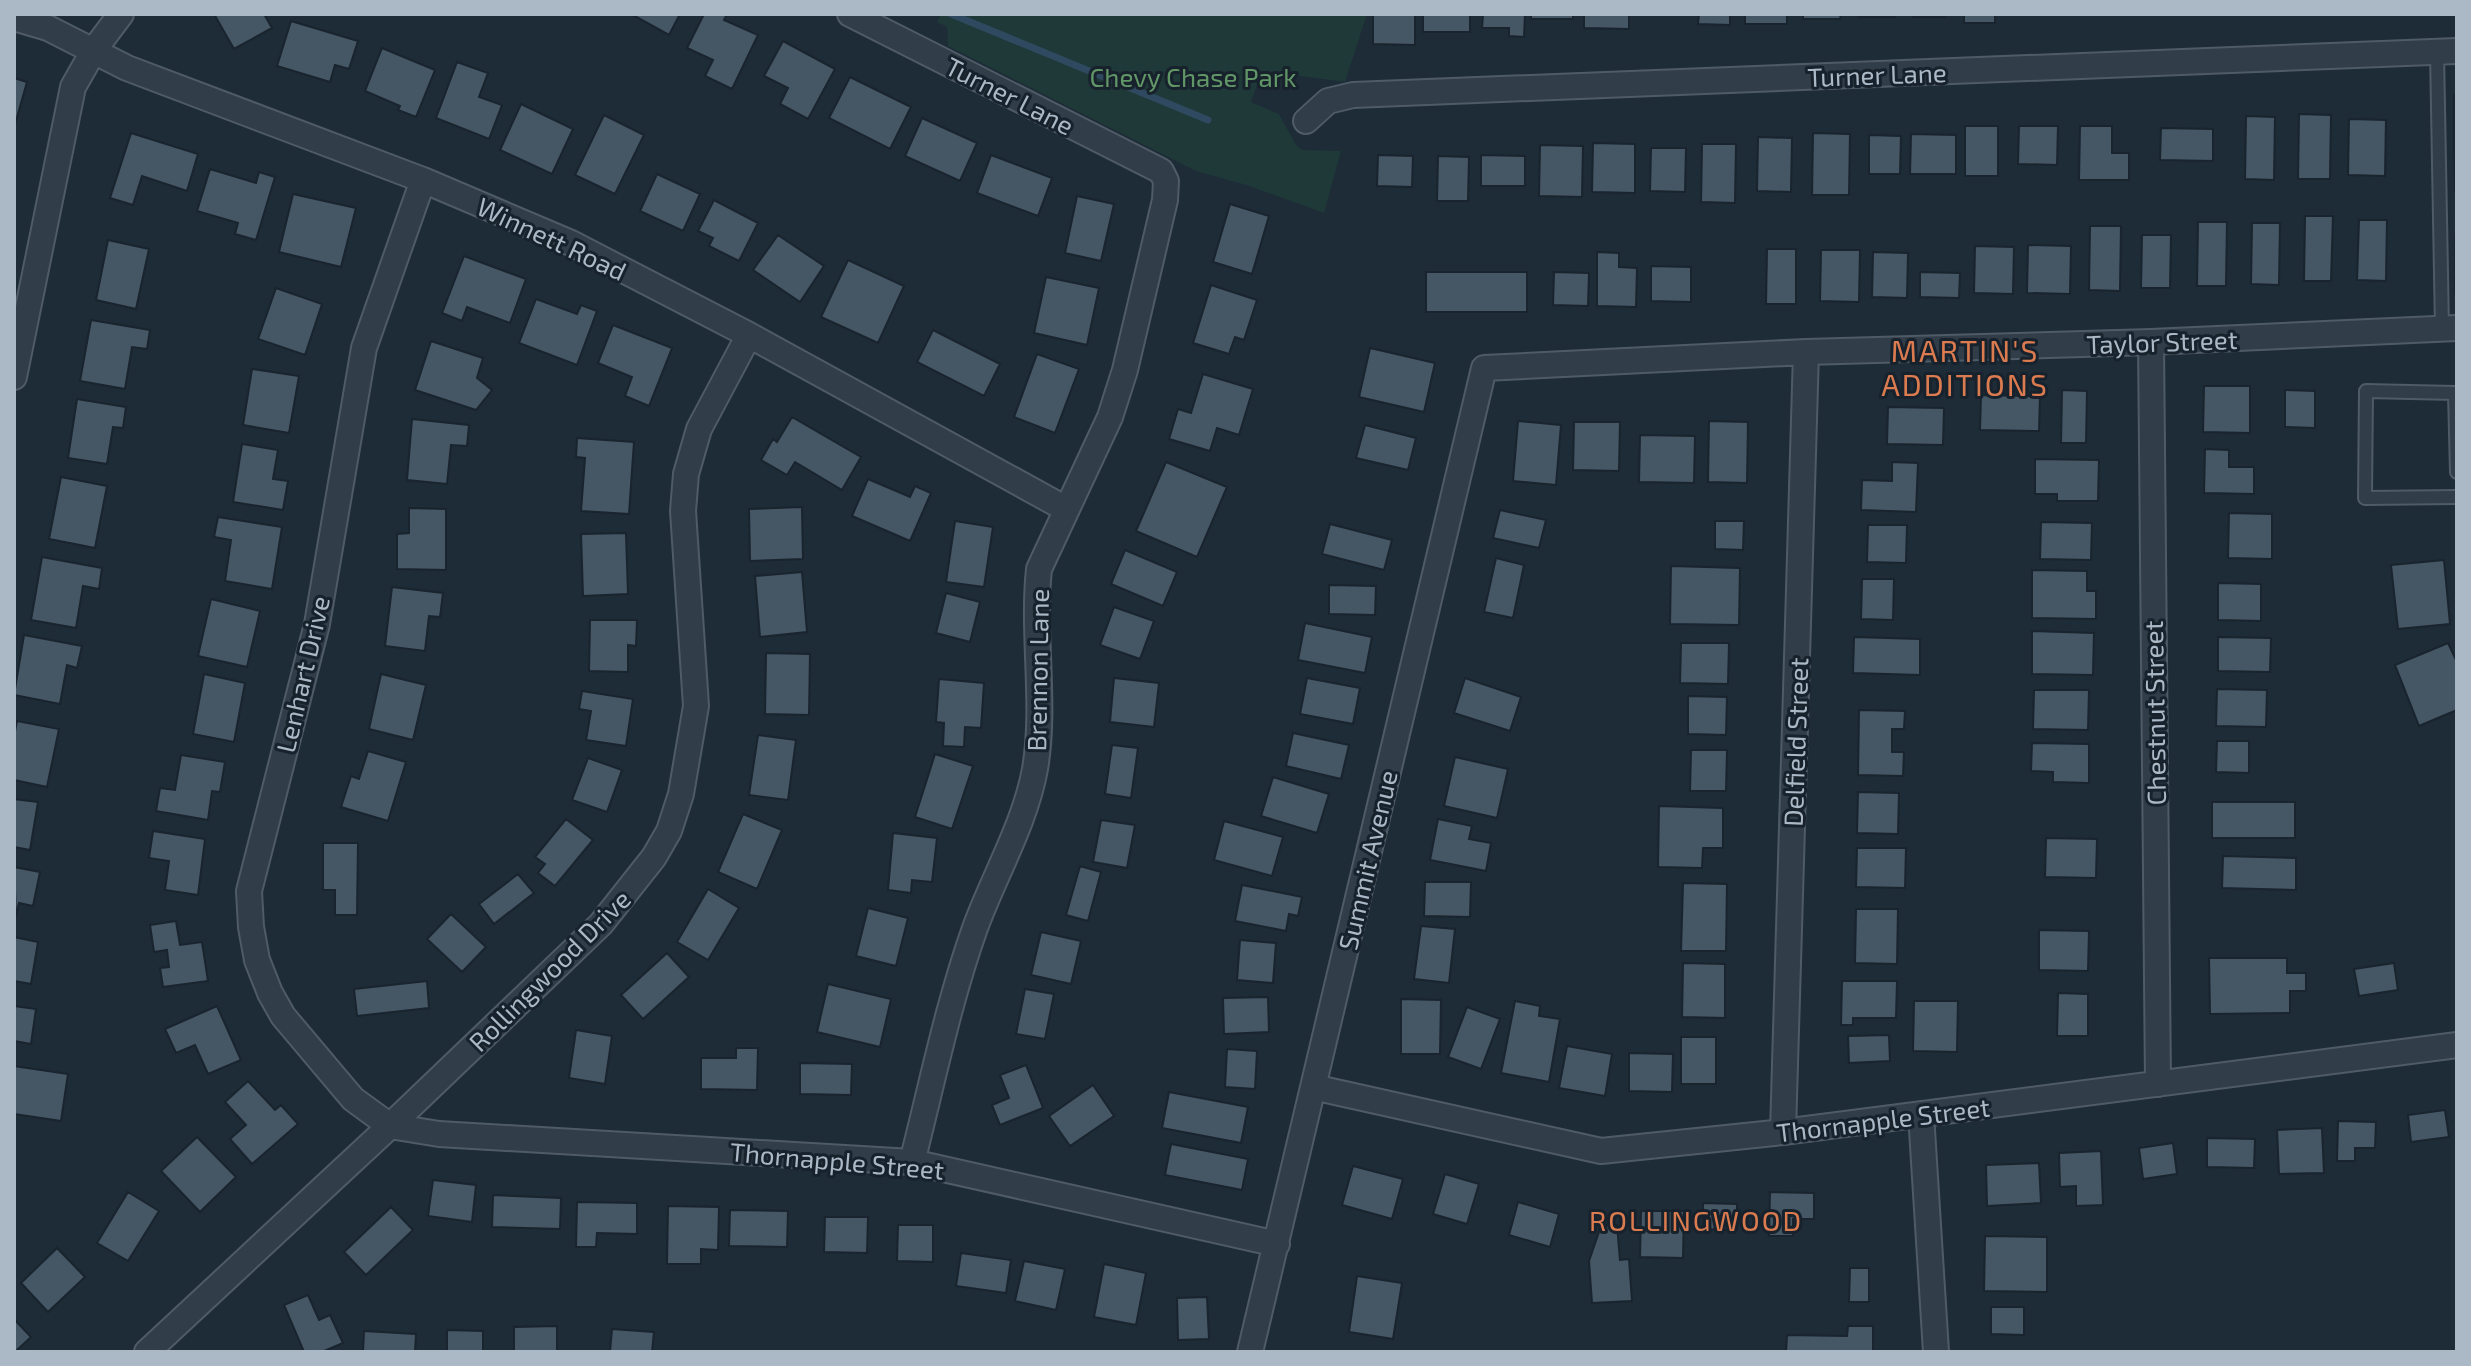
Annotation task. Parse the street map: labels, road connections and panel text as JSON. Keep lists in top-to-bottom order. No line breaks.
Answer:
{"streets":{"street":["Turner Lane","Winnett Road","Taylor Street","Brennon Lane","Lenhart Drive","Chestnut Street","Delfield Street","Summit Avenue","Rollingwood Drive","Thornapple Street"]},"crossings":[["Turner Lane","Brennon Lane"],["Winnett Road","Brennon Lane"],["Winnett Road","Lenhart Drive"],["Winnett Road","Rollingwood Drive"],["Taylor Street","Chestnut Street"],["Taylor Street","Delfield Street"],["Taylor Street","Summit Avenue"],["Brennon Lane","Thornapple Street"],["Lenhart Drive","Rollingwood Drive"],["Lenhart Drive","Thornapple Street"],["Chestnut Street","Thornapple Street"],["Delfield Street","Thornapple Street"],["Summit Avenue","Thornapple Street"],["Rollingwood Drive","Thornapple Street"]],"districts":["MARTIN'S ADDITIONS","ROLLINGWOOD"],"parks":["Chevy Chase Park"]}
